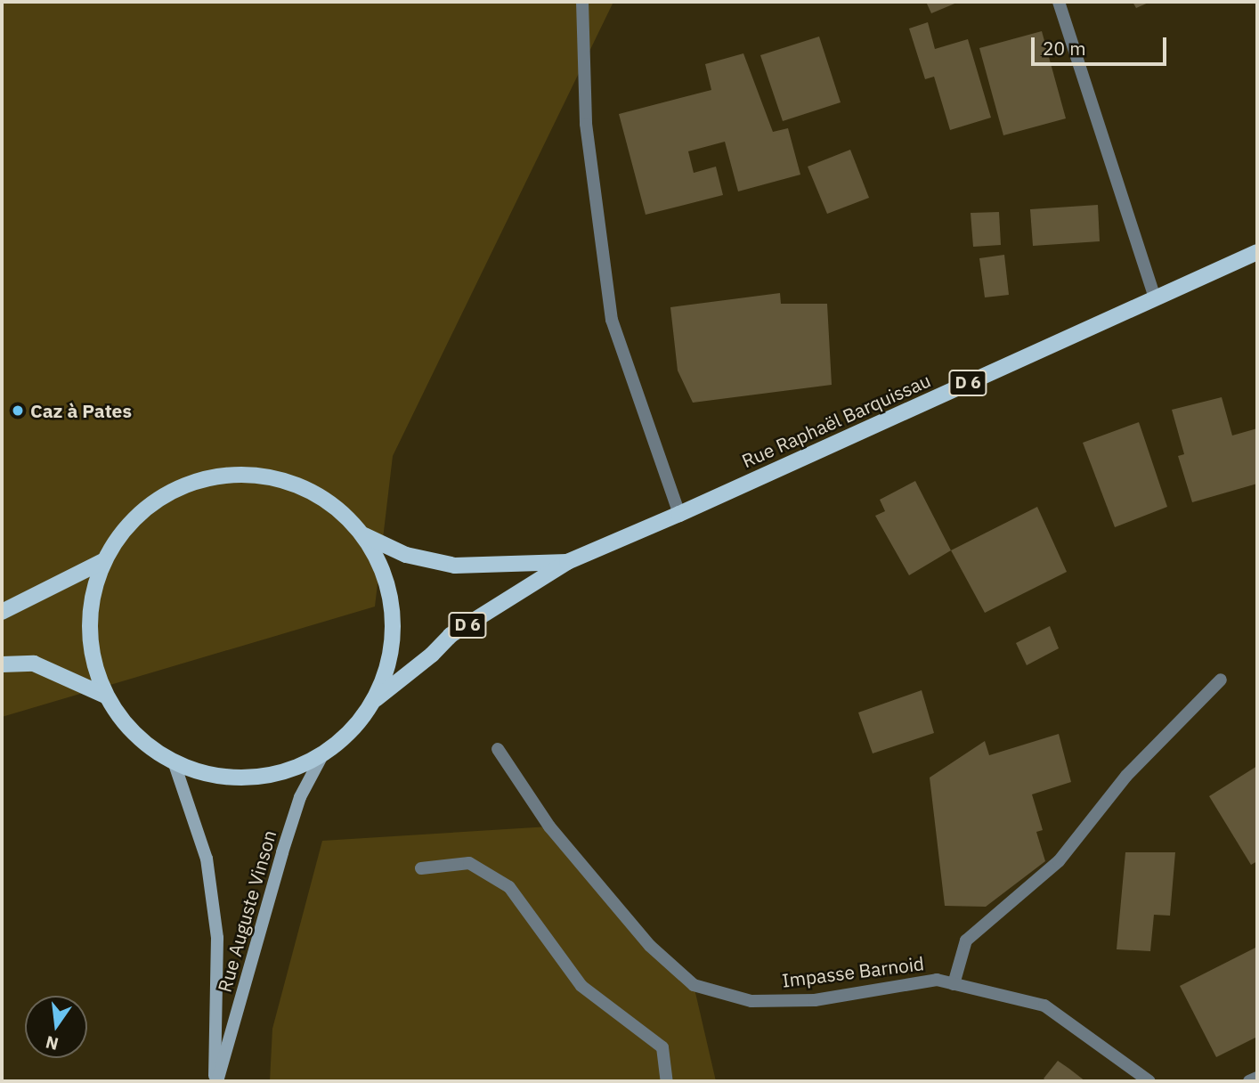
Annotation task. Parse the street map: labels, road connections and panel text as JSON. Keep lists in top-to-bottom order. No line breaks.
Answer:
{"streets":{"main road":["D 6","Rue Raphaël Barquissau","Rue Auguste Vinson"],"street":["Impasse Barnoid"]},"places":["Caz à Pates"],"scale_bar":"20 m","north":"bottom"}
